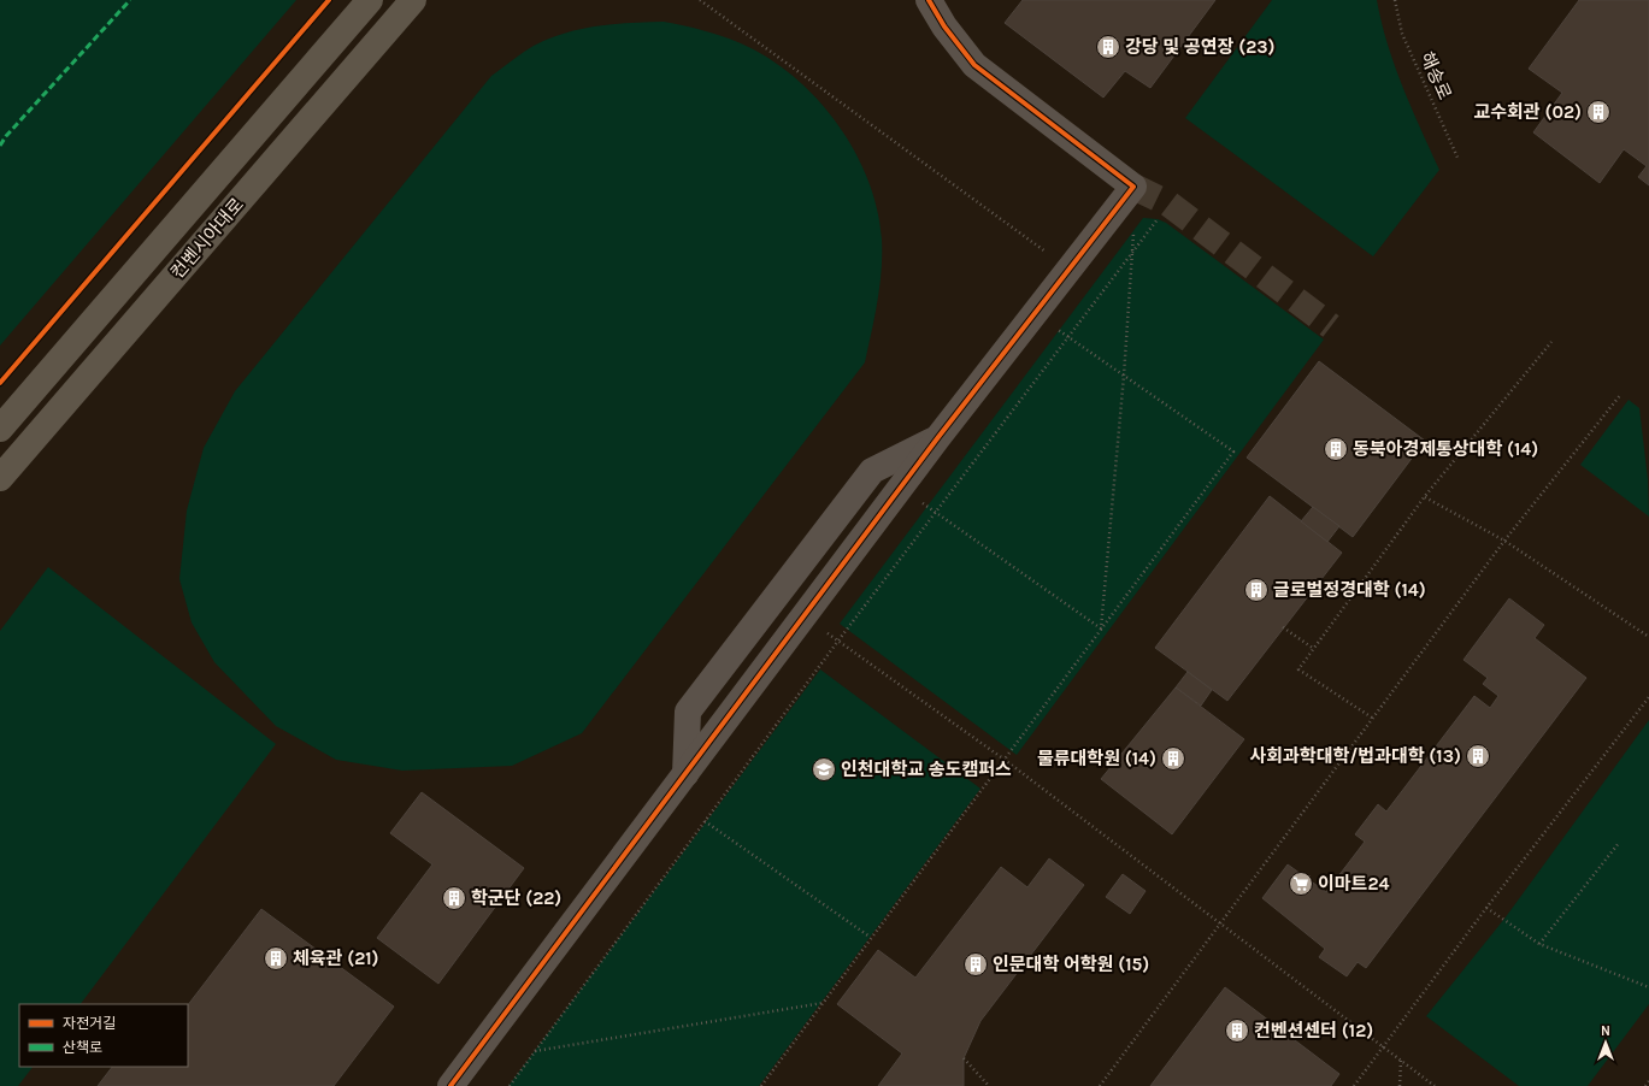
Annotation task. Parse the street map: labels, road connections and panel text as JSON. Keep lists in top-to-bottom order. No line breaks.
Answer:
{"streets":{"main road":["컨벤시아대로"],"path":["해송로"]},"places":{"building":["강당 및 공연장 (23)","교수회관 (02)","동북아경제통상대학 (14)","글로벌정경대학 (14)","사회과학대학/법과대학 (13)","물류대학원 (14)","학군단 (22)","체육관 (21)","인문대학 어학원 (15)","컨벤션센터 (12)"],"school or university":["인천대학교 송도캠퍼스"],"supermarket":["이마트24"]},"legend":["자전거길","산책로"],"north":"top"}
